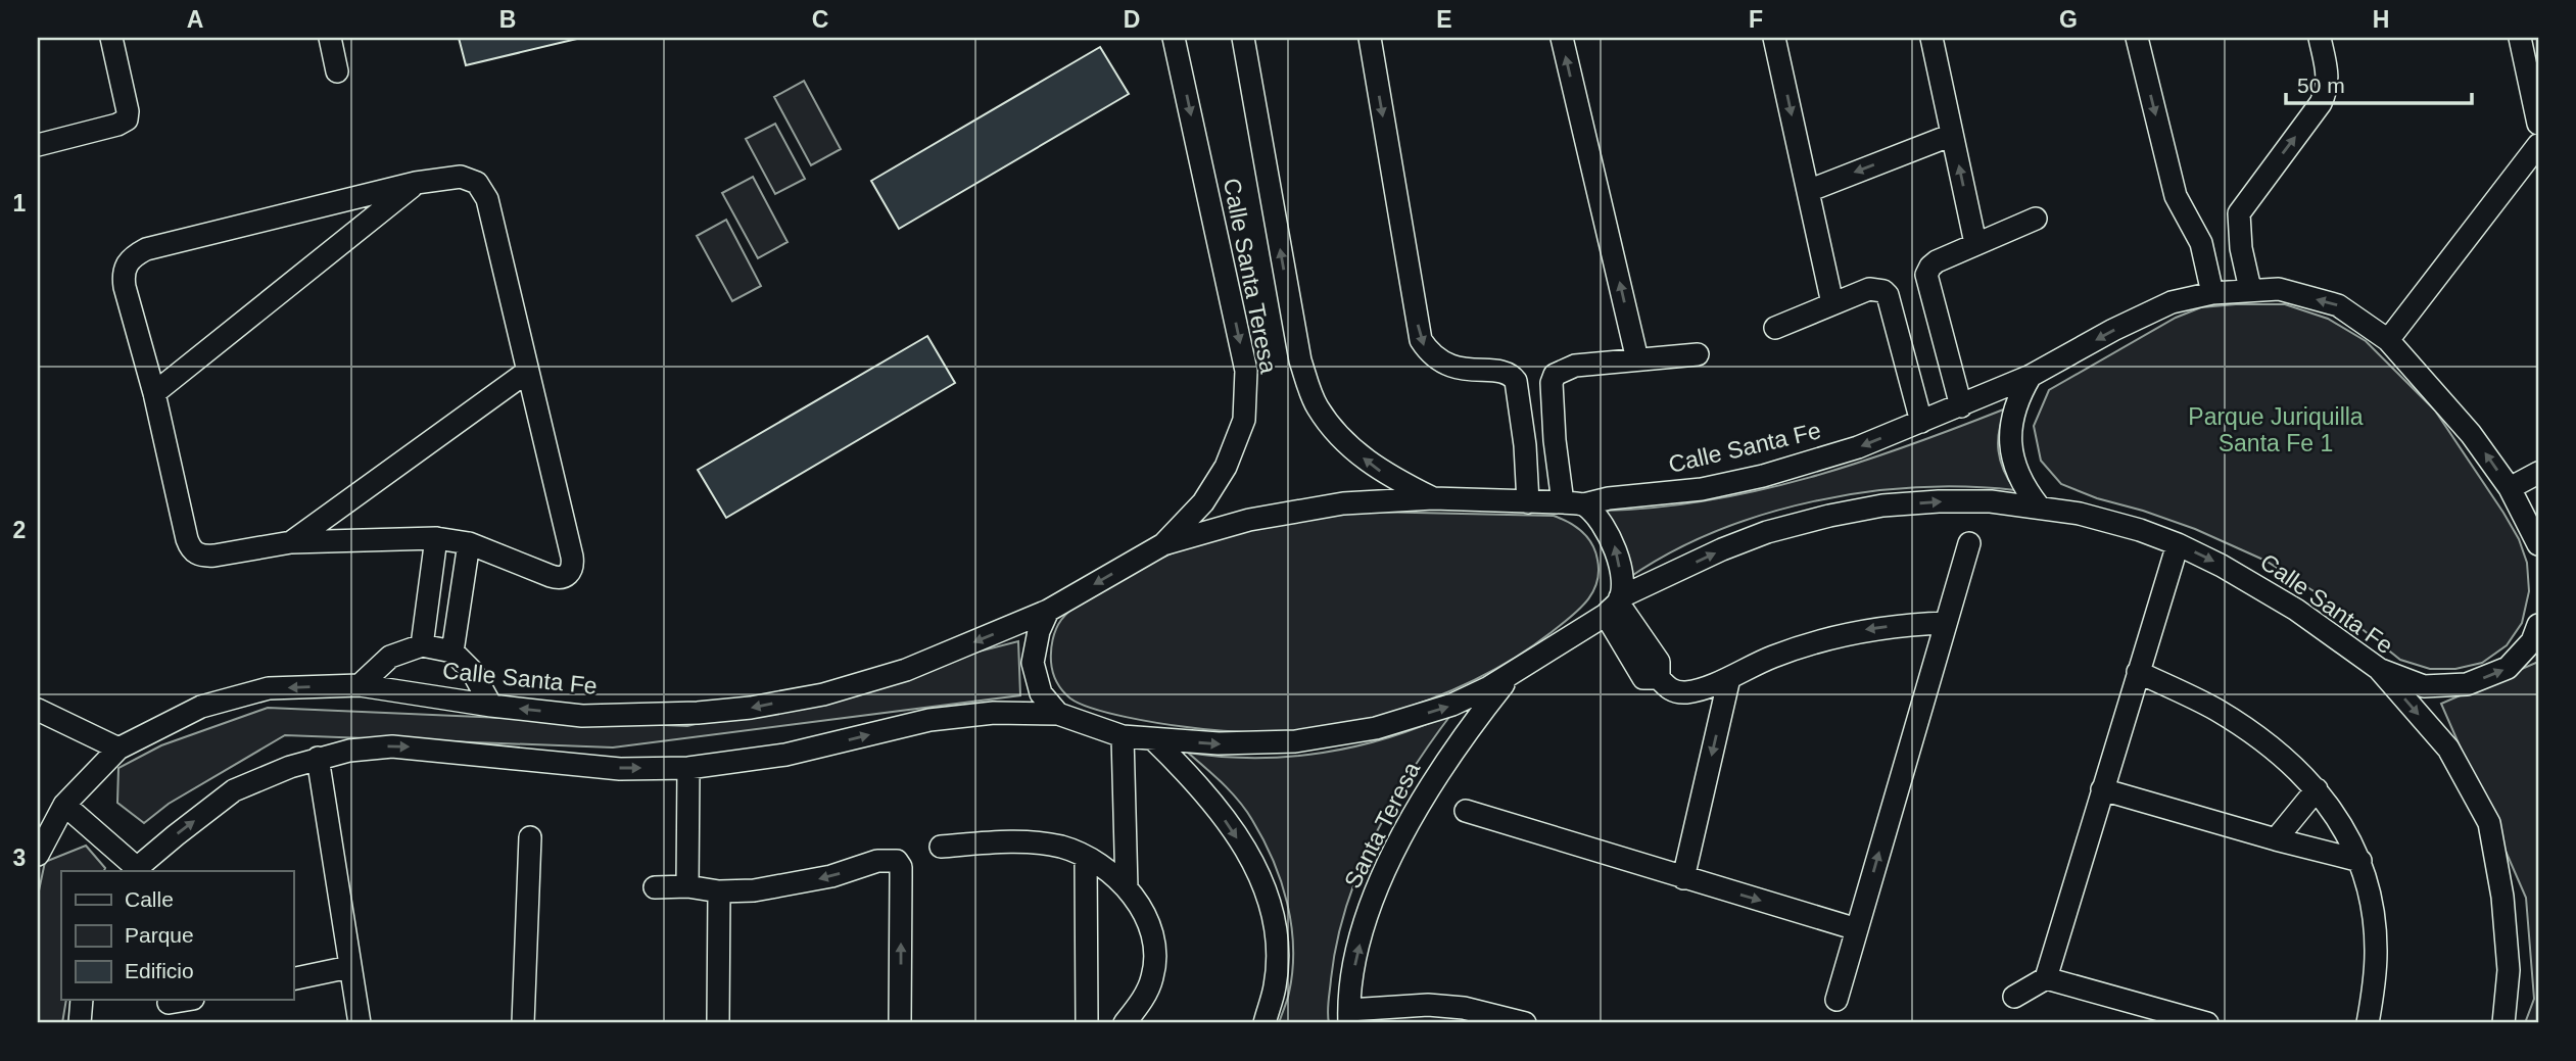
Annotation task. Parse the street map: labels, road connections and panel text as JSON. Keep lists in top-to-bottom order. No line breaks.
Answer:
{"streets":{"street":["Calle Santa Teresa","Calle Santa Fe","Santa Teresa"]},"crossings":[["Calle Santa Teresa","Calle Santa Fe"],["Calle Santa Fe","Santa Teresa"]],"one_way":["Santa Teresa"],"parks":["Parque Juriquilla Santa Fe 1"],"legend":["Calle","Parque","Edificio"],"scale_bar":"50 m","grid":{"columns":["A","B","C","D","E","F","G","H"],"rows":["1","2","3"]}}
